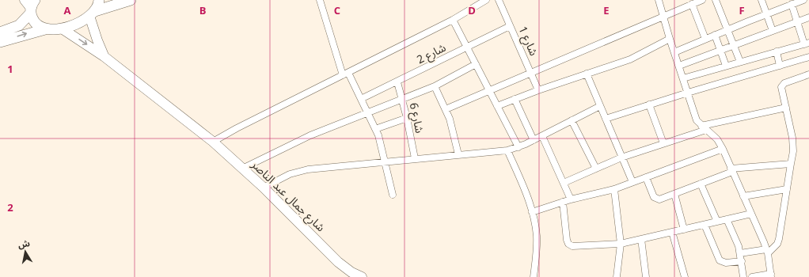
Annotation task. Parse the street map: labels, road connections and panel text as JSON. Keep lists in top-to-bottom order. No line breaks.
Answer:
{"streets":{"street":["شارع 1","شارع 2","شارع 6","شارع جمال عبد الناصر"]},"crossings":[["شارع 1","شارع 2"],["شارع 2","شارع 6"]],"north":"top","grid":{"columns":["A","B","C","D","E","F"],"rows":["1","2"]}}
